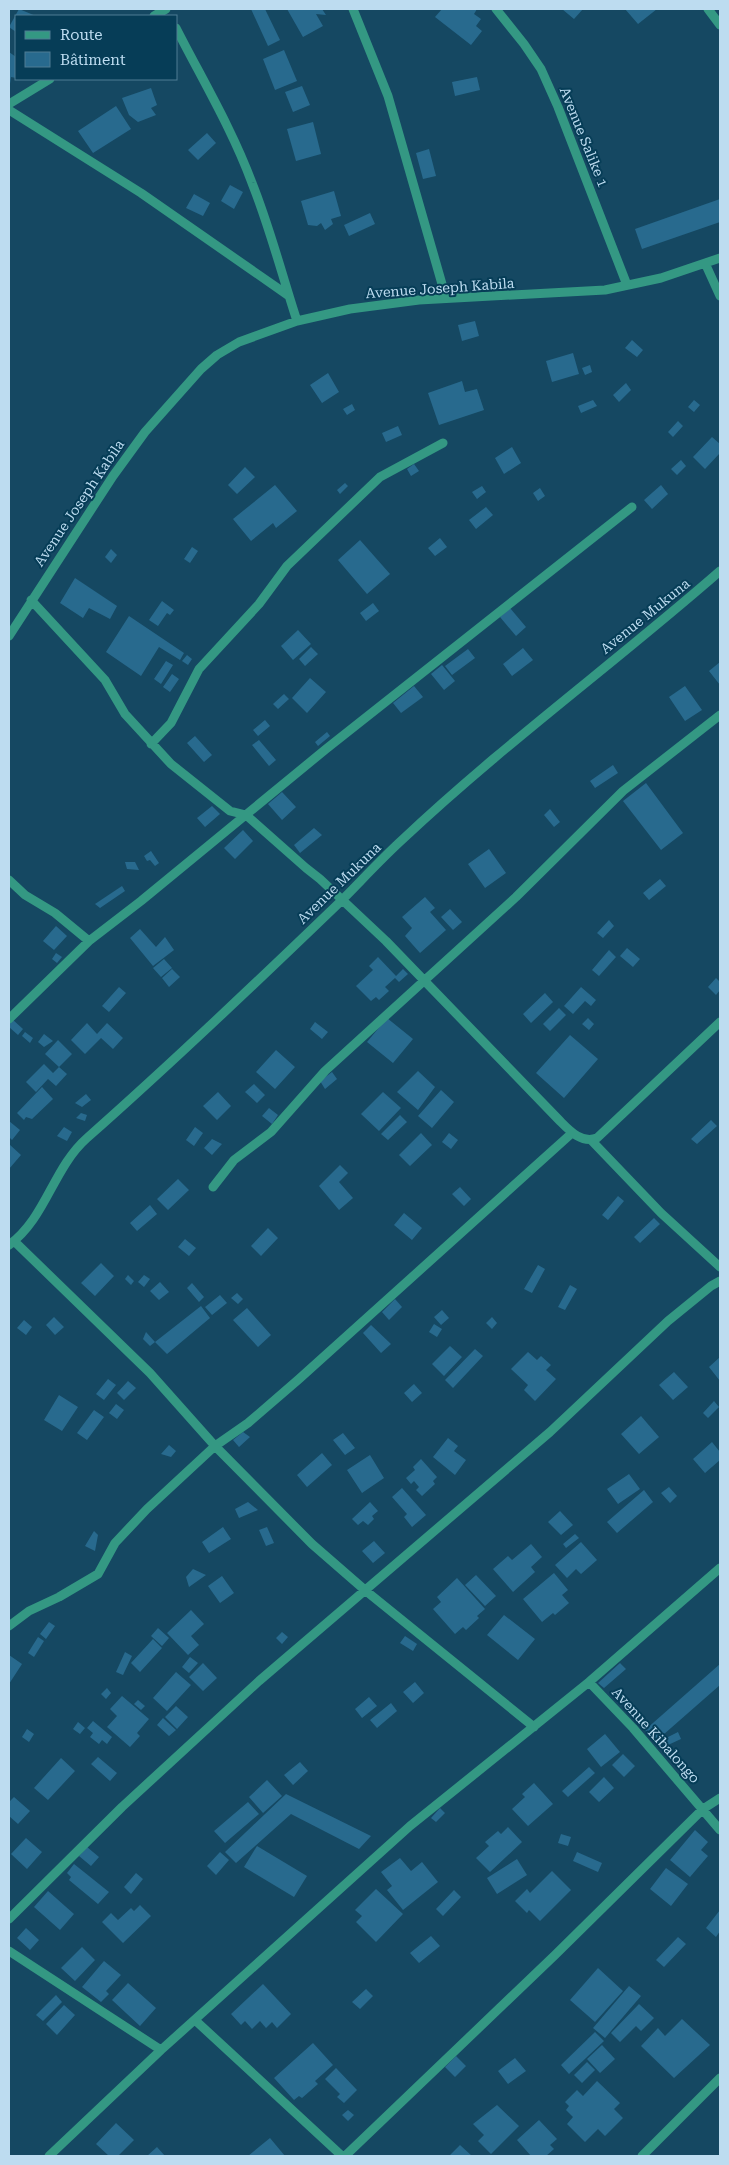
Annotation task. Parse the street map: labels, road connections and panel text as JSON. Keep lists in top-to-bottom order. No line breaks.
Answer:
{"streets":{"street":["Avenue Salike 1","Avenue Joseph Kabila","Avenue Mukuna","Avenue Kibalongo"]},"crossings":[["Avenue Salike 1","Avenue Joseph Kabila"]],"legend":["Route","Bâtiment"]}
